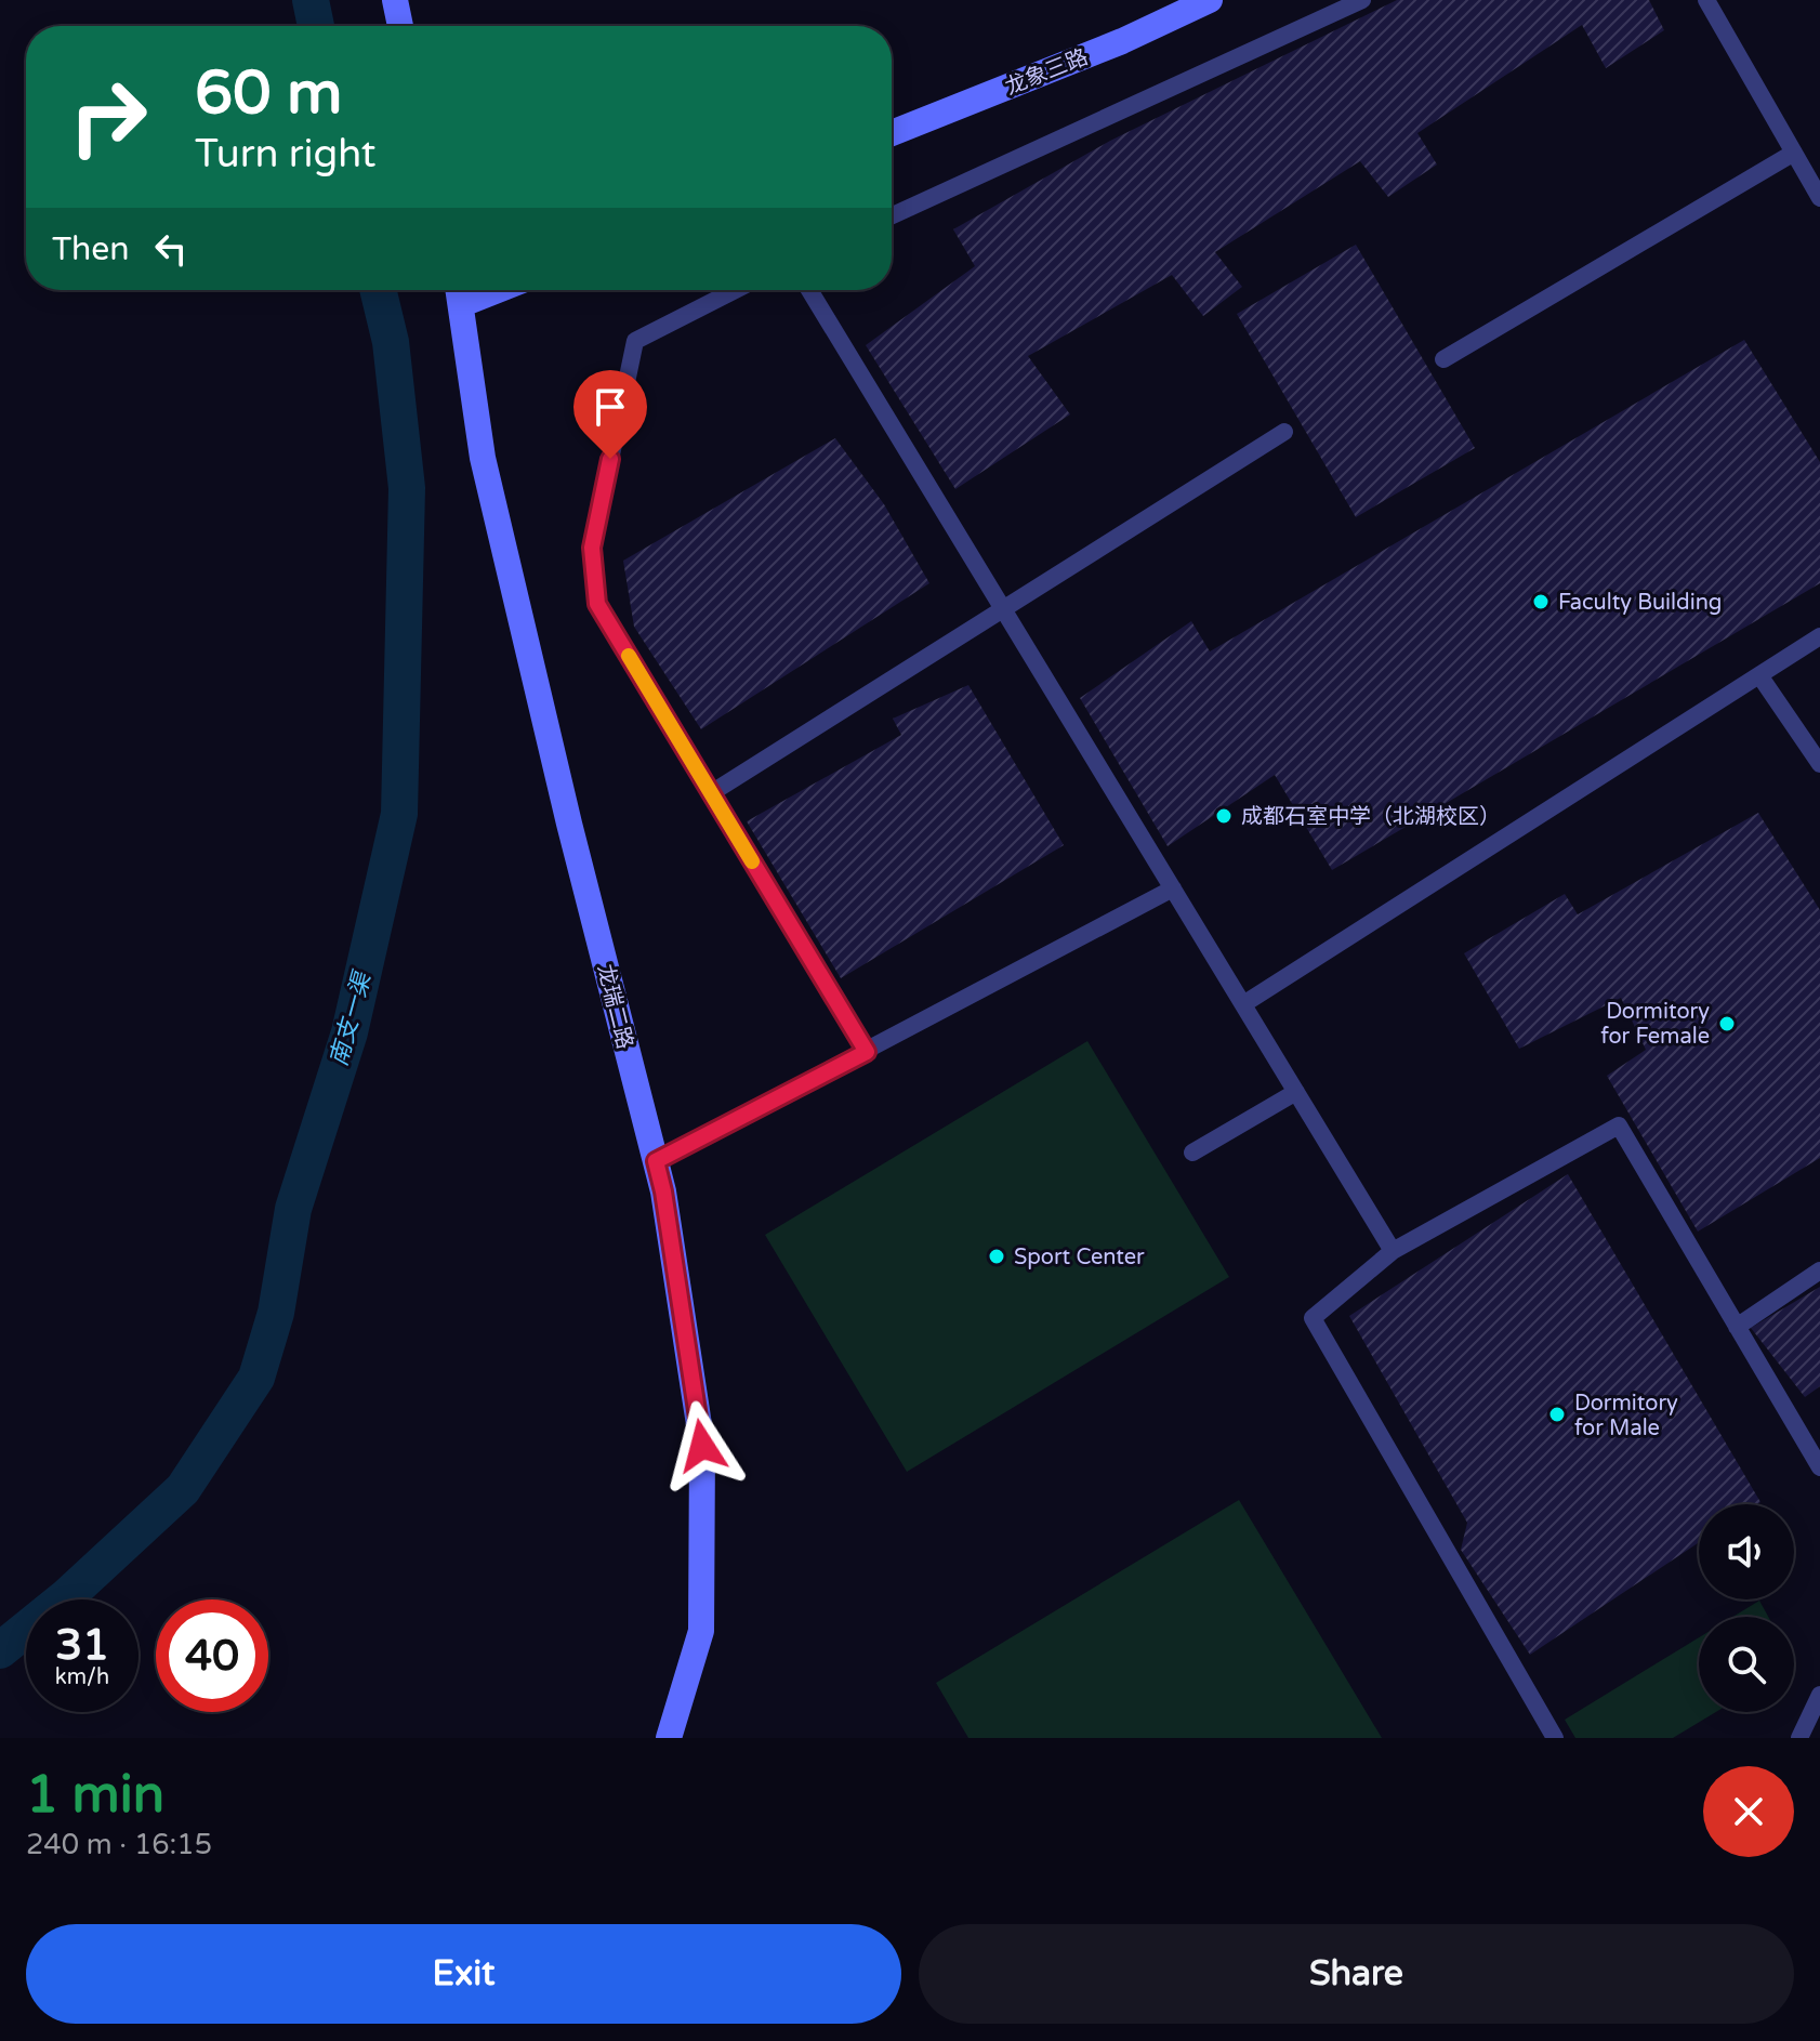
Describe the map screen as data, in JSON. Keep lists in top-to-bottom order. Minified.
{"streets":{"street":["龙象三路","龙瑞二路"]},"water":["南支一渠"],"places":["Faculty Building","成都石室中学（北湖校区）","Dormitory for Female","Sport Center","Dormitory for Male"],"page":{"turn":["60 m","Turn right"],"then":"Then","speed":"31 km/h","limit":"40","heading":["1 min","240 m · 16:15"],"buttons":["Exit","Share"]}}
